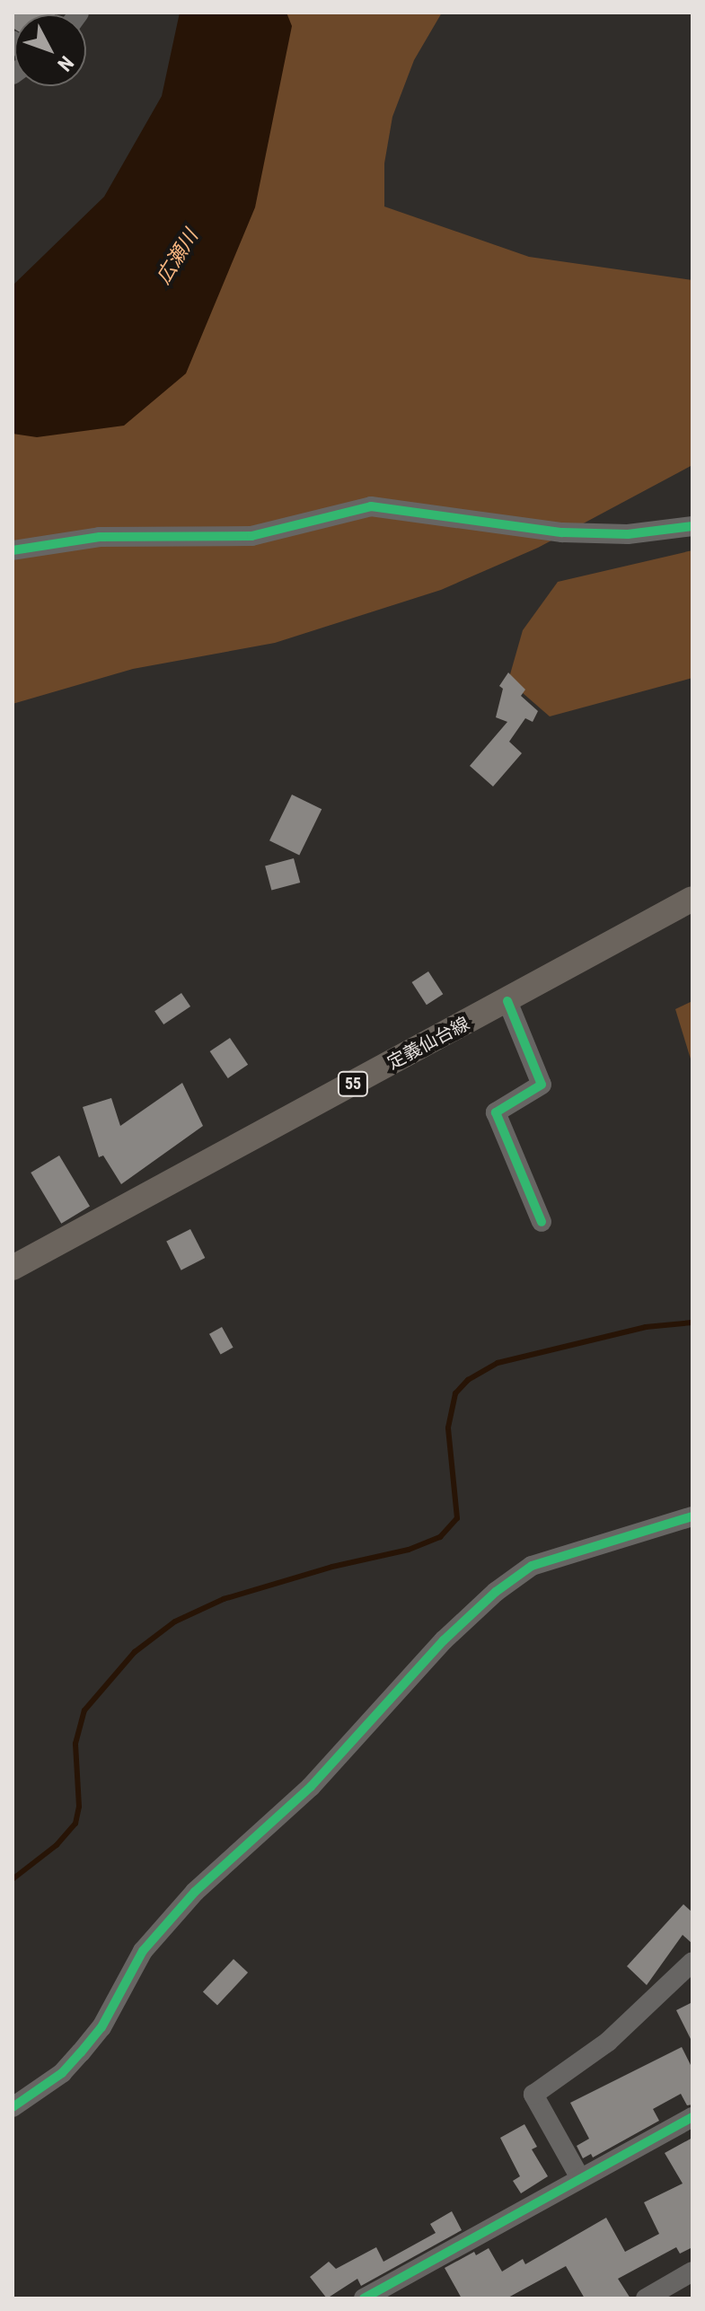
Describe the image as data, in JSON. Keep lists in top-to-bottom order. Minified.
{"streets":{"main road":["定義仙台線","55"]},"water":["広瀬川"],"north":"bottom right"}
